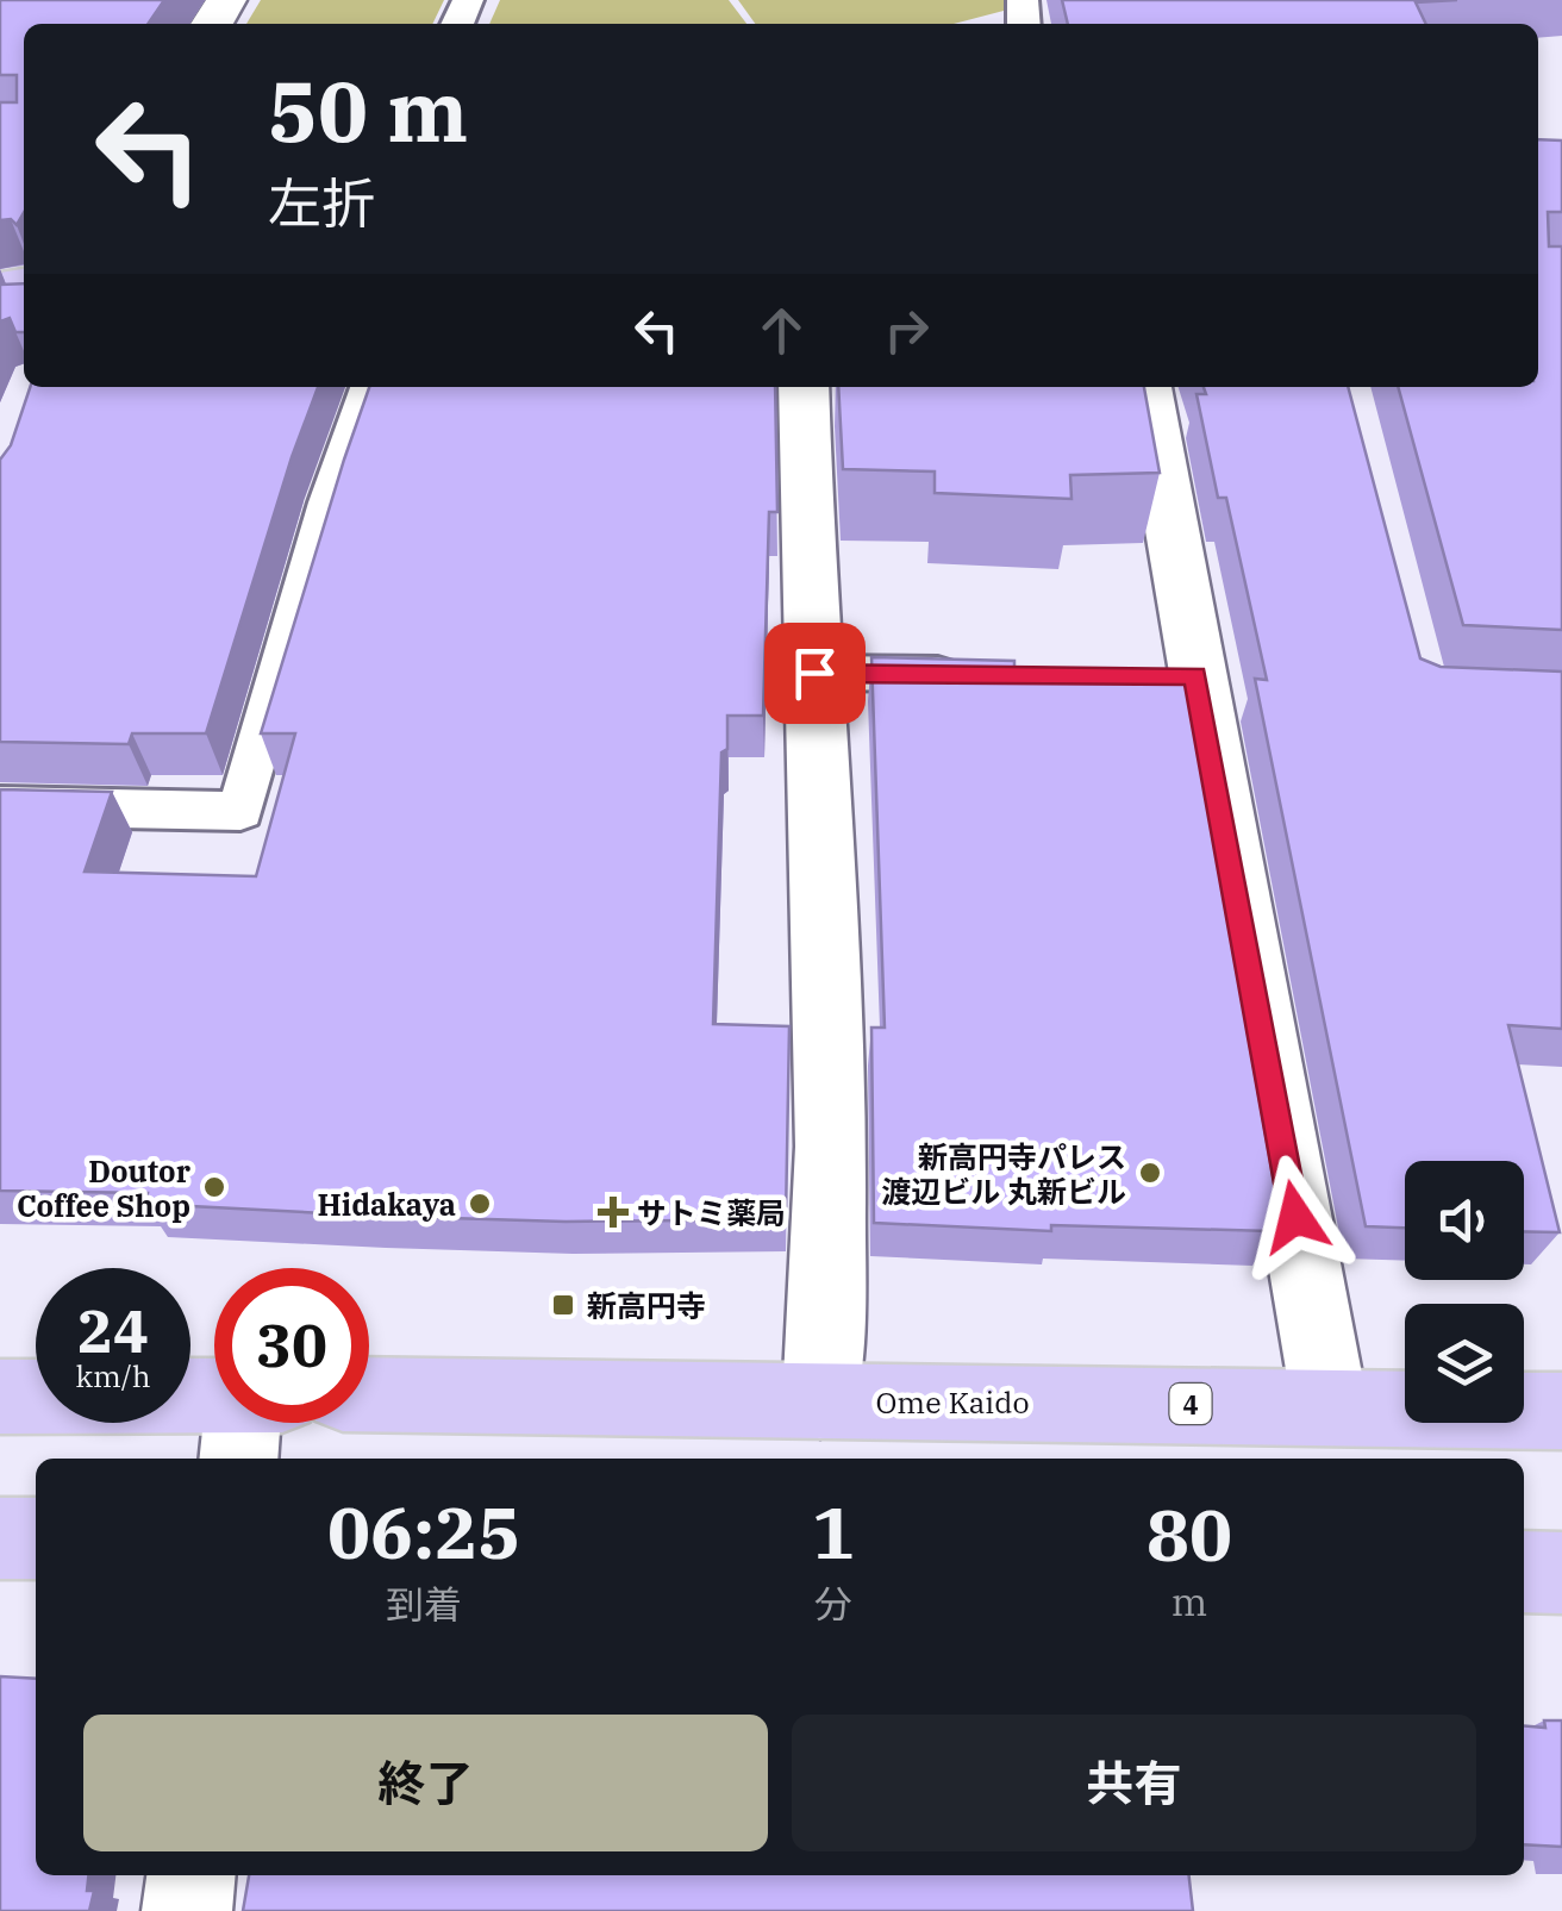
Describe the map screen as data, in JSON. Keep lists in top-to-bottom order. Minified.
{"streets":{"main road":["Ome Kaido","4"]},"places":{"other":["新高円寺パレス 渡辺ビル 丸新ビル","Doutor Coffee Shop","Hidakaya"],"health":["サトミ薬局"],"transit":["新高円寺"]},"page":{"turn":["50 m","左折"],"speed":"24 km/h","limit":"30","eta":["06:25","到着","1","分","80","m"],"buttons":["終了","共有"]}}
